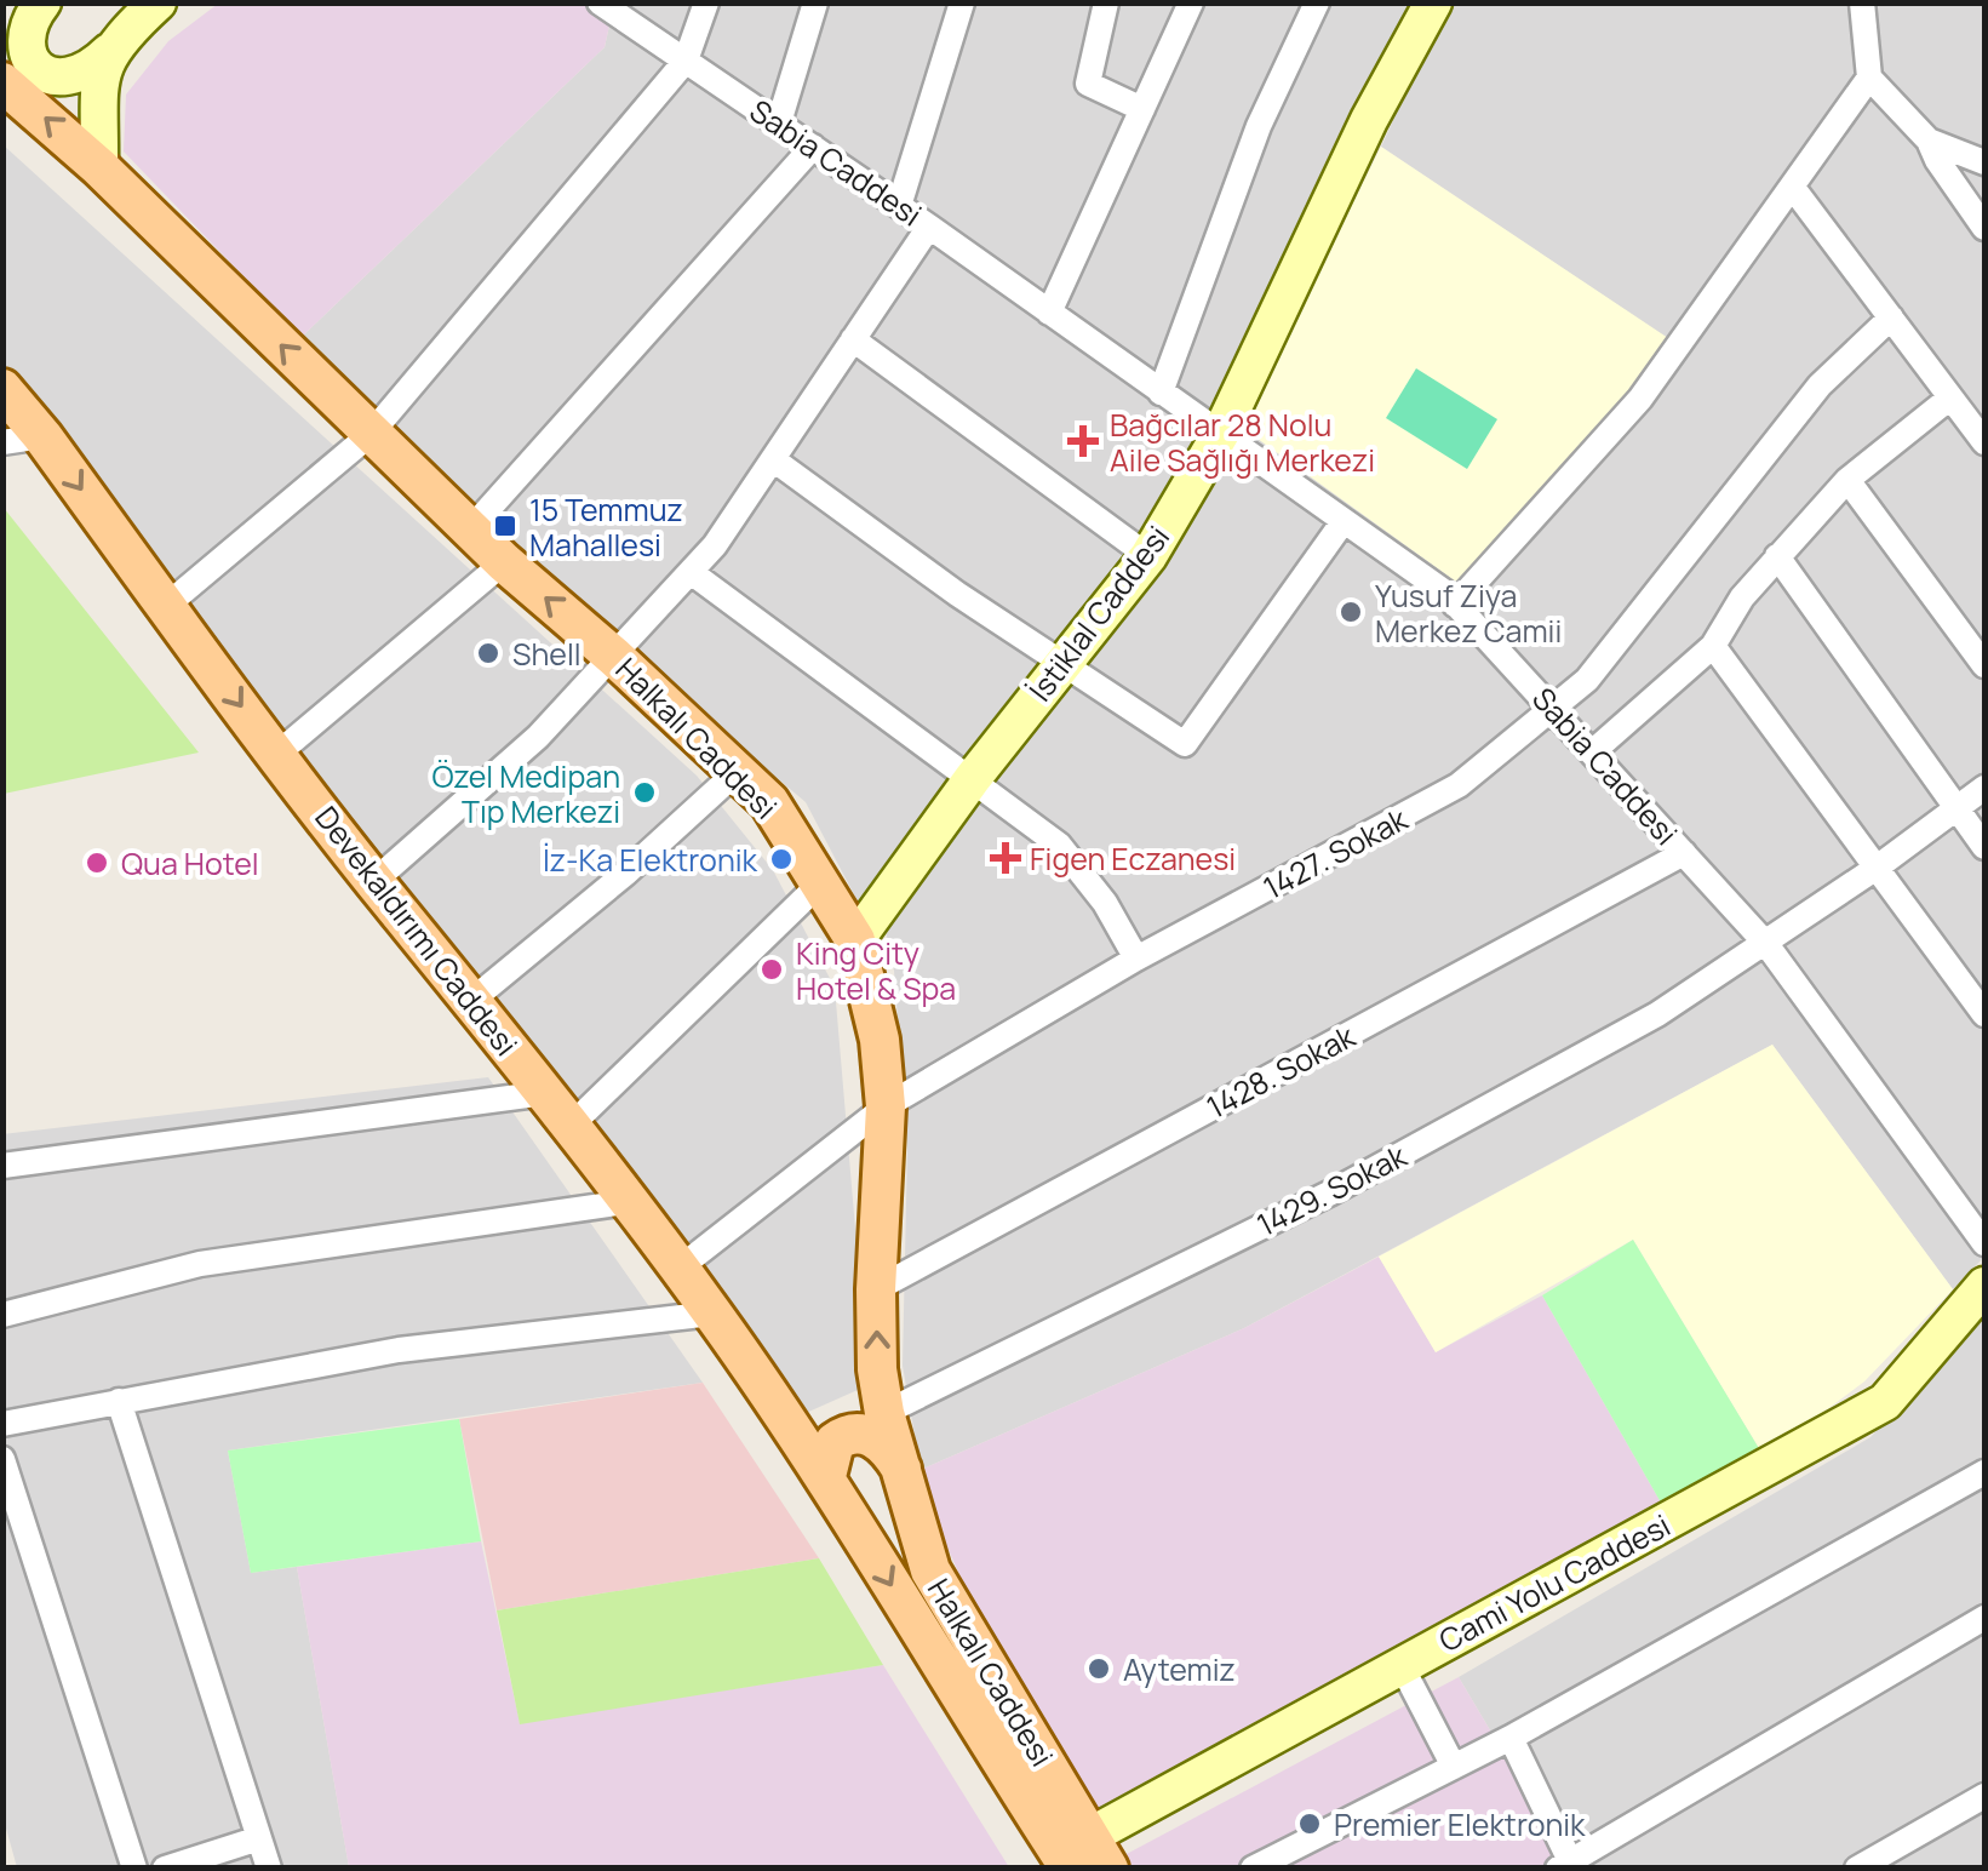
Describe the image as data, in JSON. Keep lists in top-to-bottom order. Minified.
{"streets":{"main road":["Halkalı Caddesi","Devekaldırımı Caddesi"],"street":["Sabia Caddesi","İstiklal Caddesi","1427. Sokak","1428. Sokak","1429. Sokak","Cami Yolu Caddesi"]},"crossings":[["Sabia Caddesi","İstiklal Caddesi"],["Sabia Caddesi","1427. Sokak"],["Sabia Caddesi","1428. Sokak"],["Sabia Caddesi","1429. Sokak"],["İstiklal Caddesi","Halkalı Caddesi"],["Halkalı Caddesi","1427. Sokak"],["Halkalı Caddesi","Devekaldırımı Caddesi"],["Halkalı Caddesi","1428. Sokak"],["Halkalı Caddesi","1429. Sokak"],["Halkalı Caddesi","Cami Yolu Caddesi"],["1427. Sokak","Devekaldırımı Caddesi"]],"places":{"health":["Bağcılar 28 Nolu Aile Sağlığı Merkezi","Figen Eczanesi"],"transit":["15 Temmuz Mahallesi"],"other":["Yusuf Ziya Merkez Camii","Shell","Özel Medipan Tıp Merkezi","İz-Ka Elektronik","Qua Hotel","King City Hotel & Spa","Aytemiz","Premier Elektronik"]}}
